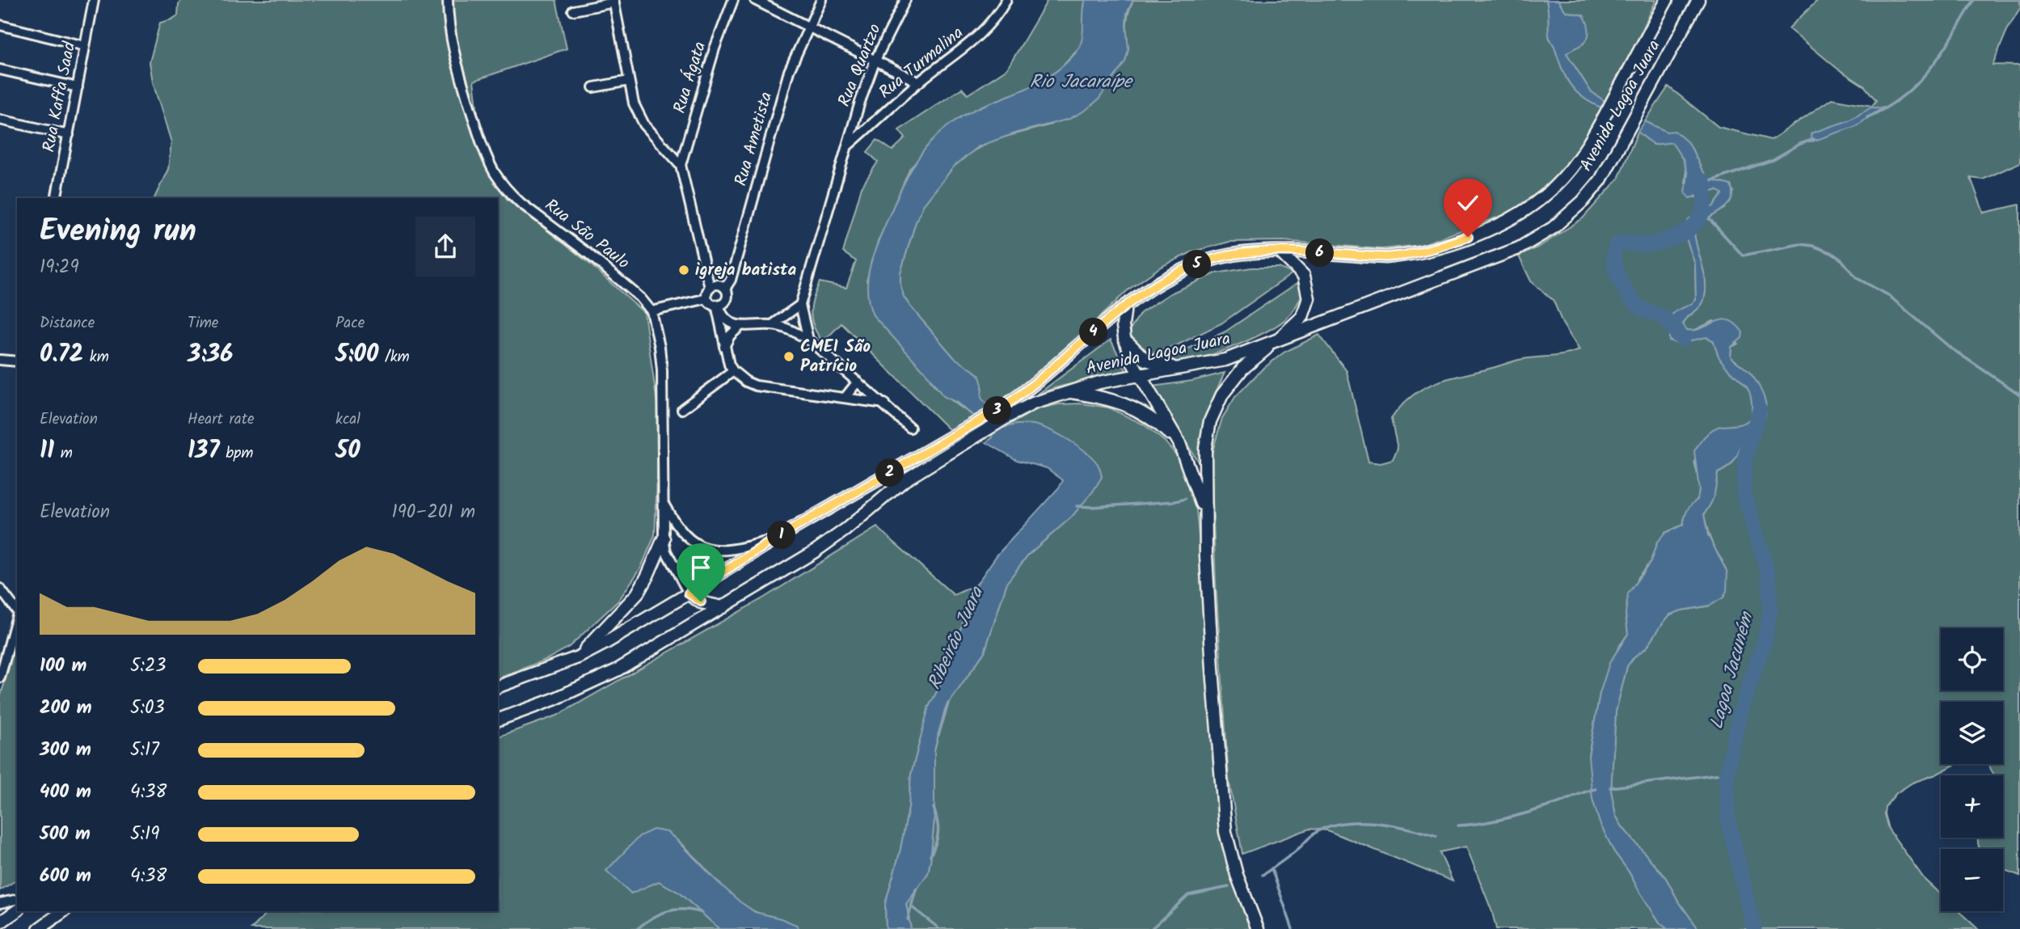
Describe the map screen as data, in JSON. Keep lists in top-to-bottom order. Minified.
{"streets":{"main road":["Avenida Lagoa Juara"],"street":["Rua Turmalina","Rua Quartzo","Rua Ágata","Rua Kaffa Saad","Rua Ametista","Rua São Paulo"]},"crossings":[["Rua Turmalina","Rua Quartzo"],["Avenida Lagoa Juara","Rua São Paulo"]],"water":["Rio Jacaraípe","Ribeirão Juara","Lagoa Jacuném"],"places":["igreja batista","CMEI São Patrício"],"page":{"heading":["Evening run","19:29"],"pins":["6","5","4","3","2","1"],"stats":[["Distance","0.72 km"],["Time","3:36"],["Pace","5:00 /km"],["Elevation","11 m"],["Heart rate","137 bpm"],["kcal","50"]],"chart":["Elevation","190–201 m"],"map_buttons":["+","−"],"list":[{"name":"100 m","note":"5:23"},{"name":"200 m","note":"5:03"},{"name":"300 m","note":"5:17"},{"name":"400 m","note":"4:38"},{"name":"500 m","note":"5:19"},{"name":"600 m","note":"4:38"}]}}
